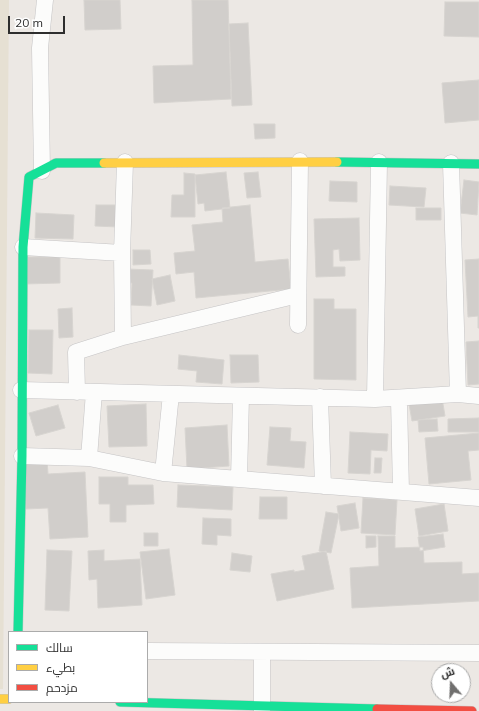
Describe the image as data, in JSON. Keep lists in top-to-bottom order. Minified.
{"legend":["سالك","بطيء","مزدحم"],"scale_bar":"20 m","north":"top"}
